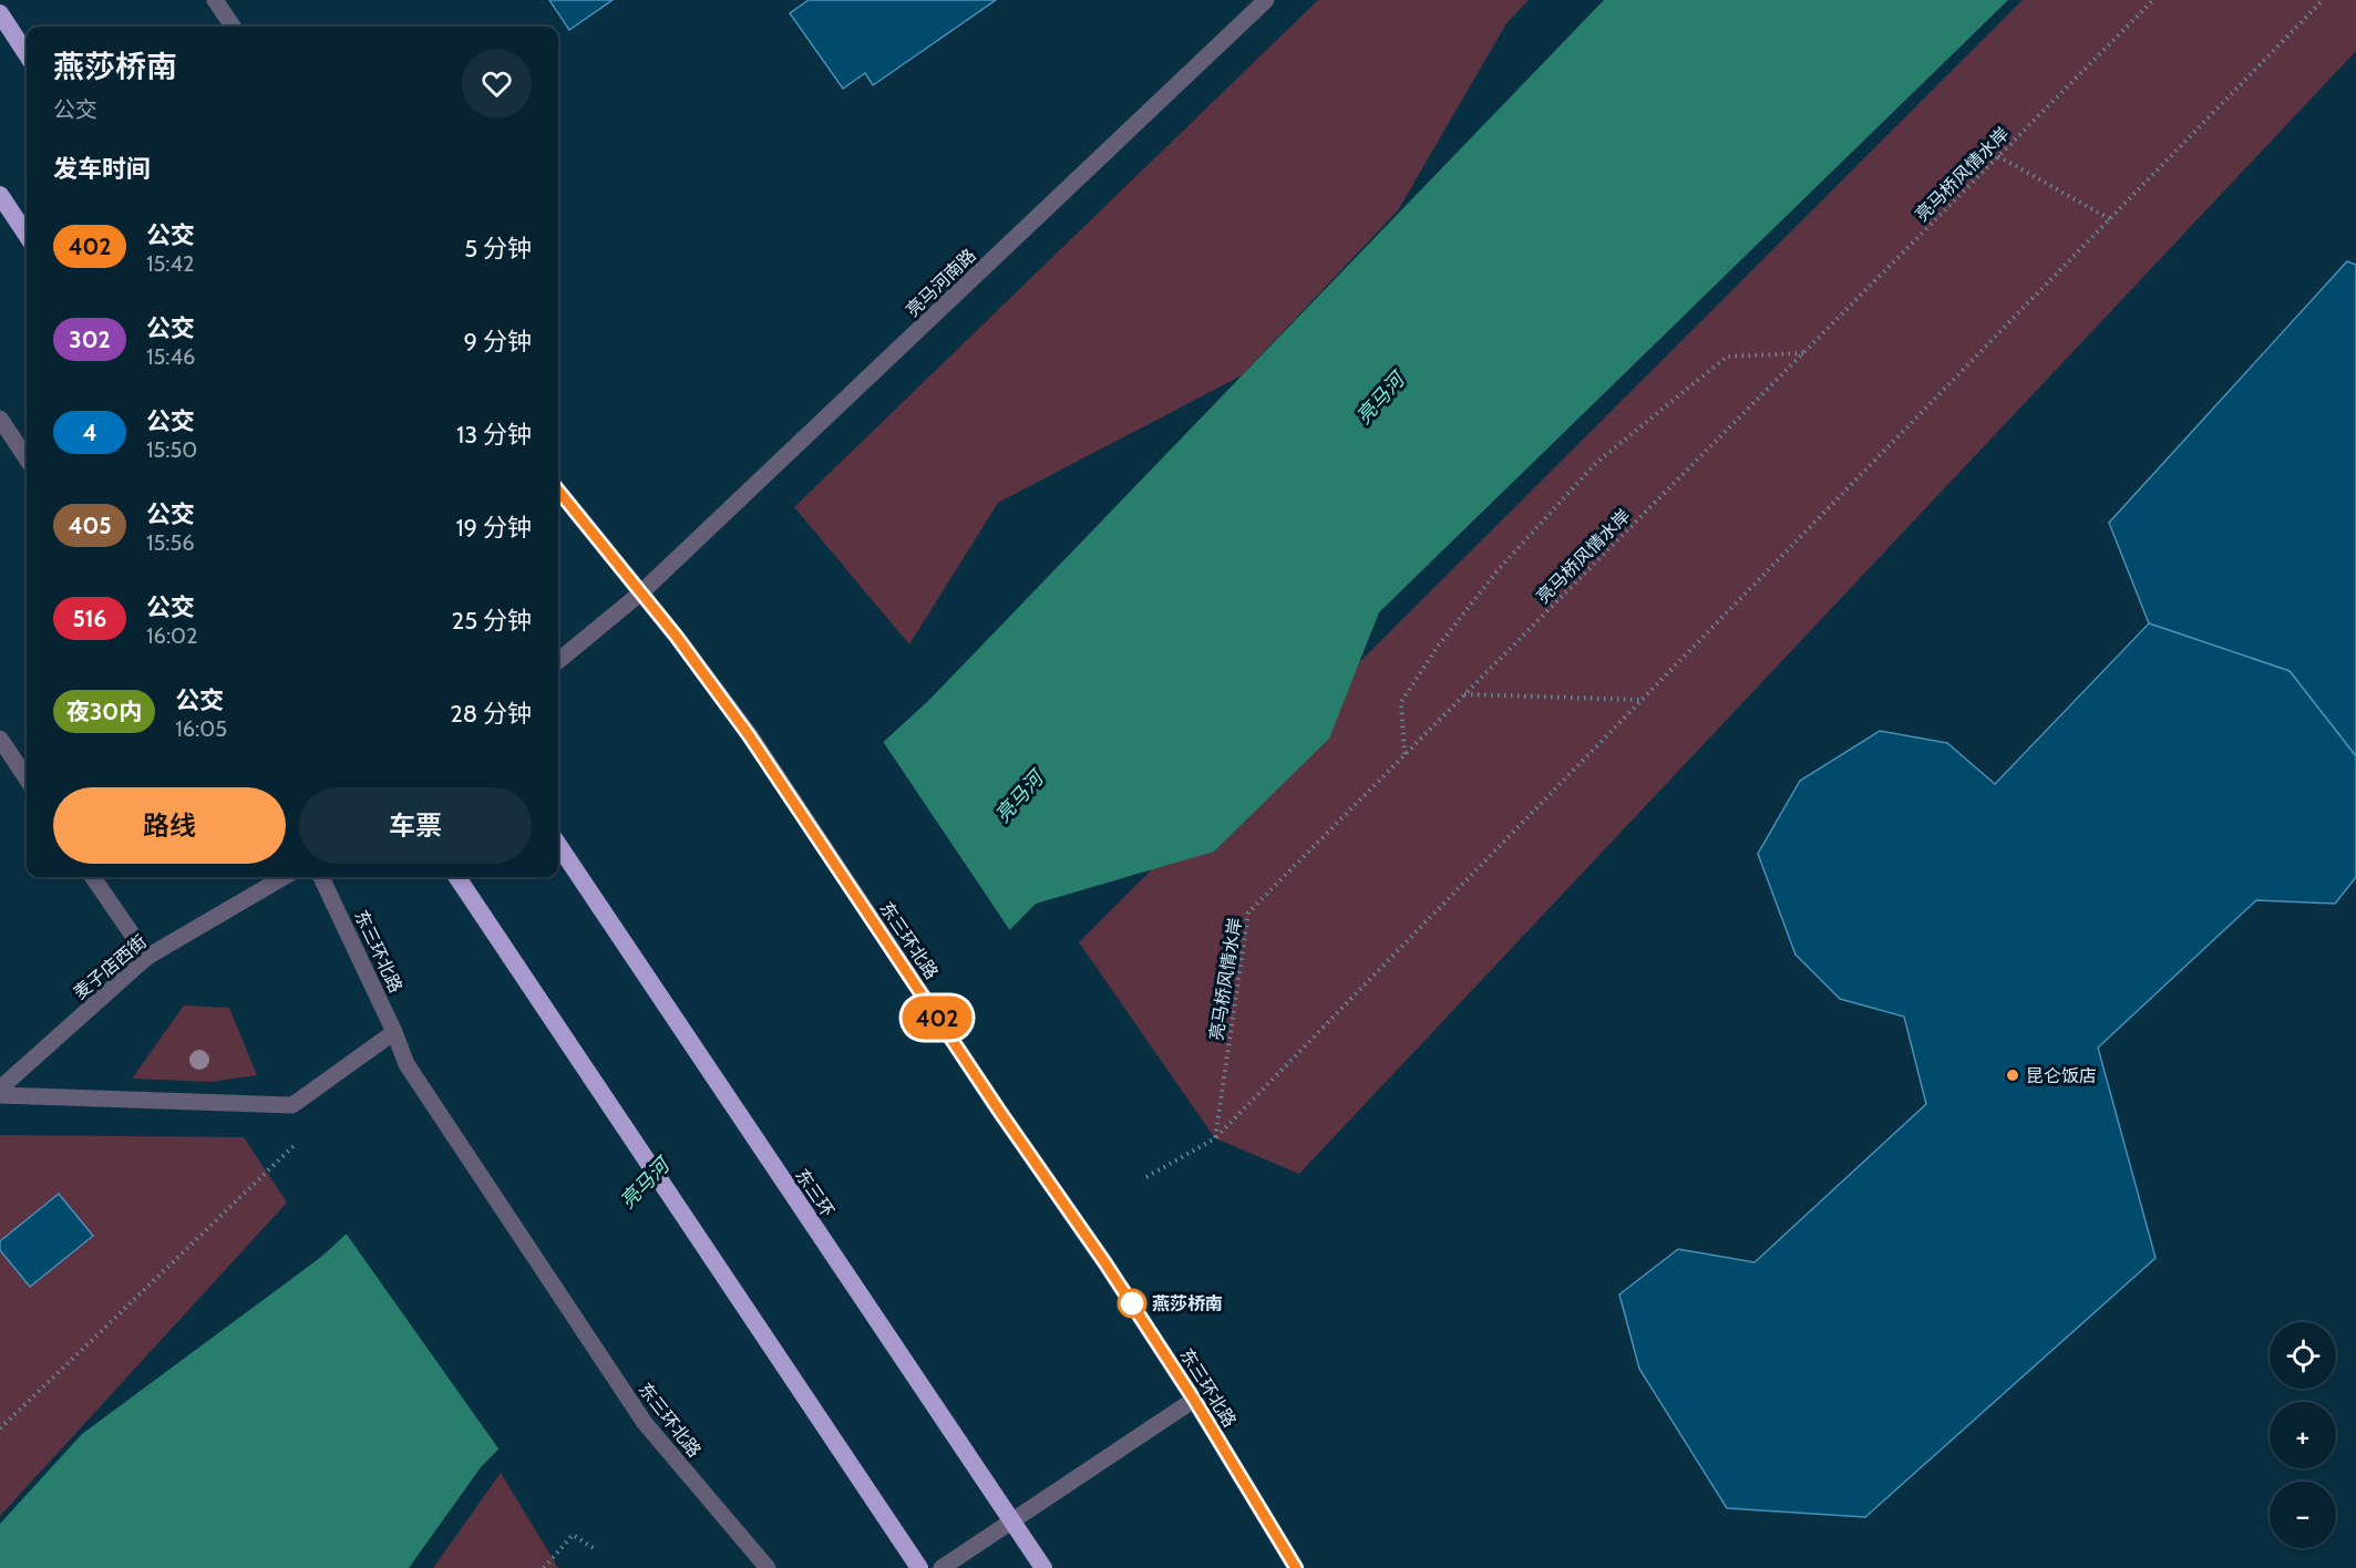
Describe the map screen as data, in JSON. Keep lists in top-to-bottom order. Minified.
{"streets":{"highway":["东三环"],"street":["亮马河南路","东三环北路","麦子店西街"],"path":["亮马桥风情水岸"]},"crossings":[["亮马河南路","东三环北路"]],"water":["亮马河"],"places":["昆仑饭店","燕莎桥南"],"lines":["bus line 402"],"page":{"on_map":"402","heading":[["燕莎桥南","公交"],"发车时间"],"list":[{"mark":"402","name":"公交","note":"15:42","value":"5 分钟"},{"mark":"302","name":"公交","note":"15:46","value":"9 分钟"},{"mark":"4","name":"公交","note":"15:50","value":"13 分钟"},{"mark":"405","name":"公交","note":"15:56","value":"19 分钟"},{"mark":"516","name":"公交","note":"16:02","value":"25 分钟"},{"mark":"夜30内","name":"公交","note":"16:05","value":"28 分钟"}],"buttons":["路线","车票"],"map_buttons":["+","−"]}}
